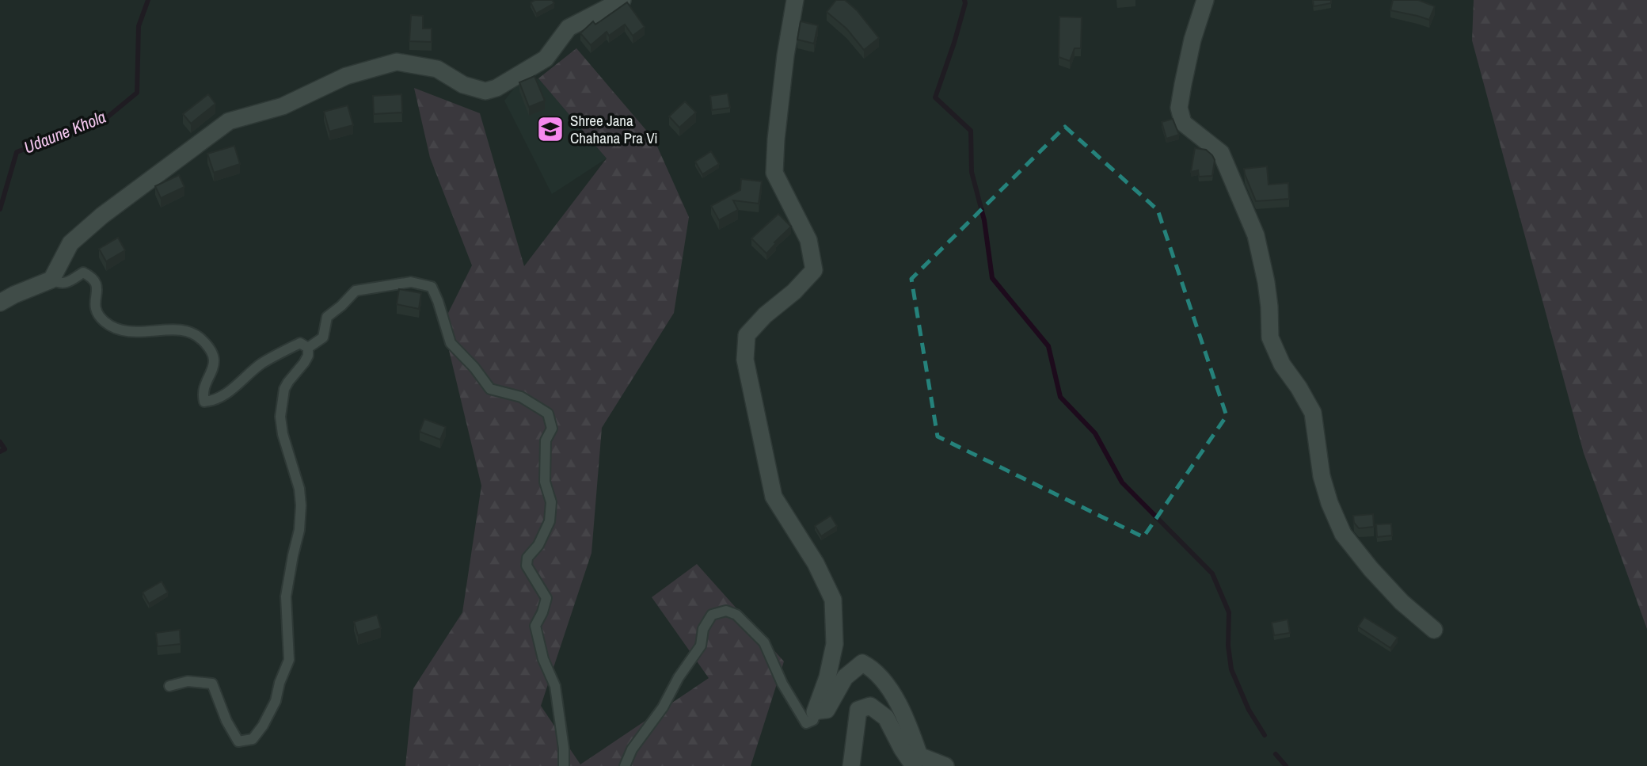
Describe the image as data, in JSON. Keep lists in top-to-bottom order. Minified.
{"water":["Udaune Khola"],"places":{"school or university":["Shree Jana Chahana Pra Vi"]}}
